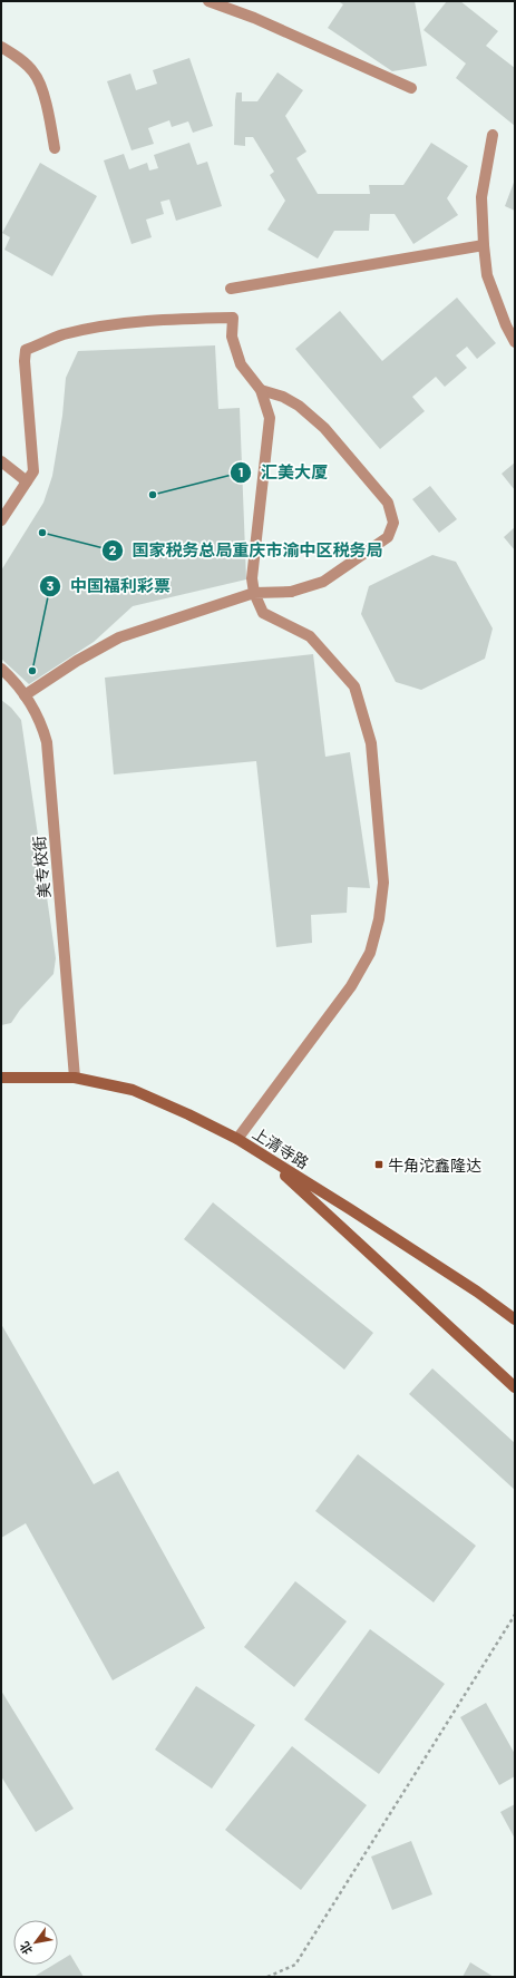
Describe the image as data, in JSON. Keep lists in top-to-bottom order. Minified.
{"streets":{"main road":["上清寺路"],"street":["美专校街"]},"crossings":[["美专校街","上清寺路"]],"places":{"other":["汇美大厦","国家税务总局重庆市渝中区税务局","中国福利彩票"],"transit":["牛角沱鑫隆达"]},"north":"bottom left"}
